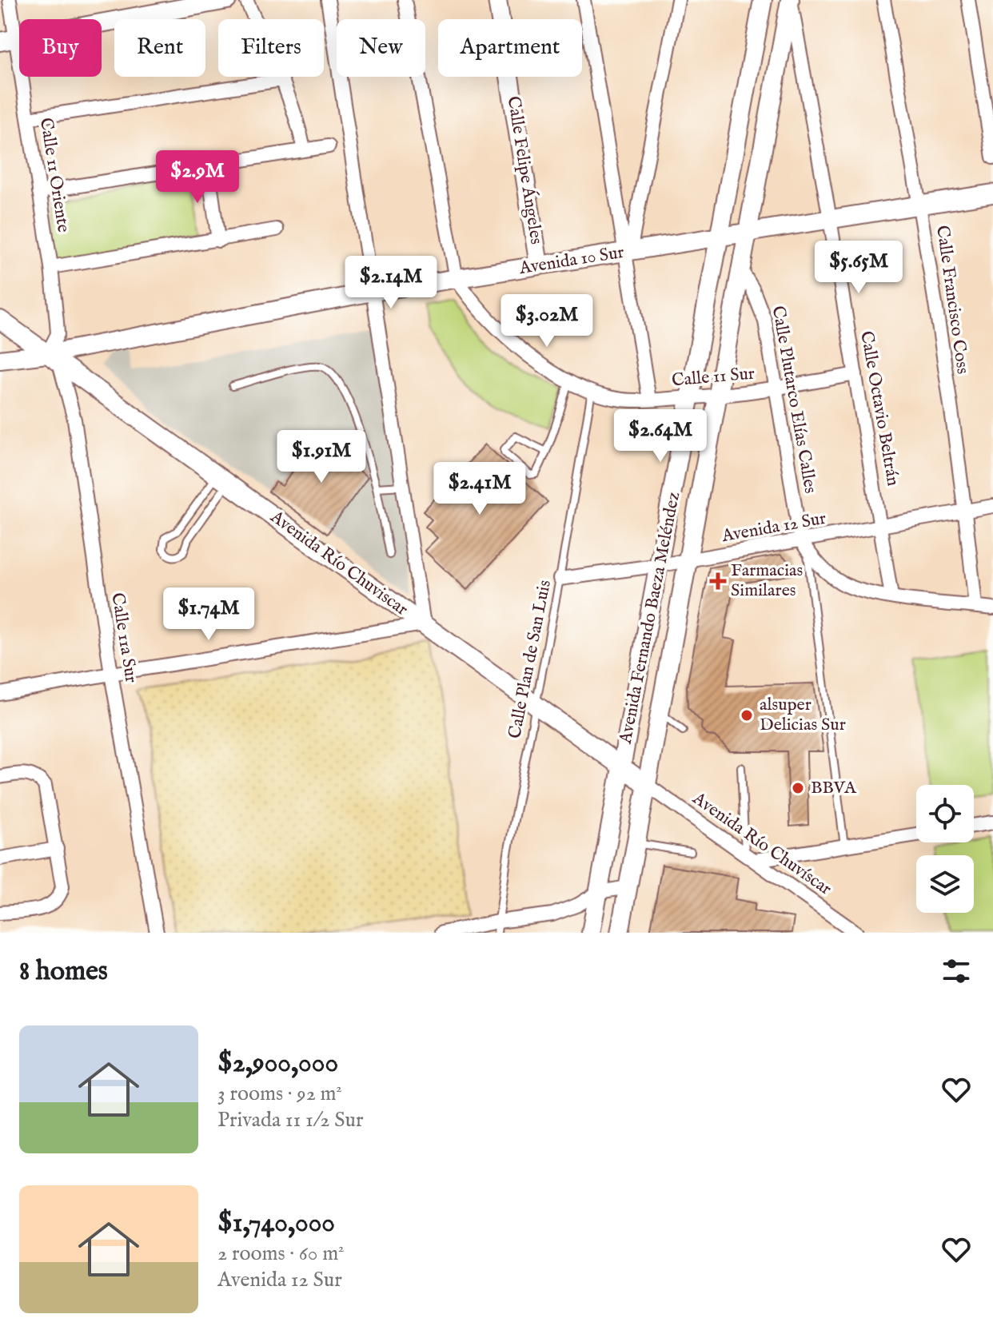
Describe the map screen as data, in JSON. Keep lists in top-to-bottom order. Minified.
{"streets":{"main road":["Calle Felipe Ángeles","Avenida 10 Sur","Avenida Río Chuviscar","Avenida Fernando Baeza Meléndez"],"street":["Calle 11 Oriente","Calle Francisco Coss","Calle 11 Sur","Calle Plutarco Elías Calles","Calle Octavio Beltrán","Avenida 12 Sur","Calle 11a Sur","Avenida Río Chuvíscar"],"lane":["Calle Plan de San Luis"]},"crossings":[["Calle Felipe Ángeles","Avenida 10 Sur"],["Calle 11 Oriente","Avenida 10 Sur"],["Calle 11 Oriente","Avenida Río Chuviscar"],["Calle 11 Oriente","Calle 11a Sur"],["Avenida 10 Sur","Calle Francisco Coss"],["Avenida 10 Sur","Calle 11 Sur"],["Avenida 10 Sur","Calle Octavio Beltrán"],["Avenida 10 Sur","Avenida Río Chuviscar"],["Avenida 10 Sur","Avenida Fernando Baeza Meléndez"],["Avenida 10 Sur","Calle 11a Sur"],["Calle Francisco Coss","Avenida 12 Sur"],["Calle 11 Sur","Calle Plutarco Elías Calles"],["Calle 11 Sur","Calle Octavio Beltrán"],["Calle 11 Sur","Avenida Fernando Baeza Meléndez"],["Calle 11 Sur","Calle Plan de San Luis"],["Calle Plutarco Elías Calles","Avenida 12 Sur"],["Calle Plutarco Elías Calles","Avenida Fernando Baeza Meléndez"],["Calle Octavio Beltrán","Avenida 12 Sur"],["Calle Octavio Beltrán","Avenida Fernando Baeza Meléndez"],["Avenida 12 Sur","Avenida Fernando Baeza Meléndez"],["Avenida 12 Sur","Calle Plan de San Luis"],["Avenida Río Chuviscar","Avenida Fernando Baeza Meléndez"],["Avenida Río Chuviscar","Calle 11a Sur"],["Avenida Río Chuviscar","Calle Plan de San Luis"],["Avenida Río Chuviscar","Avenida Río Chuvíscar"],["Avenida Fernando Baeza Meléndez","Avenida Río Chuvíscar"]],"places":{"health":["Farmacias Similares"],"other":["alsuper Delicias Sur","BBVA"]},"page":{"chip":["Buy","Rent","Filters","New","Apartment"],"price":["$2.9M","$5.65M","$2.14M","$3.02M","$2.64M","$1.91M","$2.41M","$1.74M"],"heading":"8 homes","list":[{"name":"$2,900,000","note":"3 rooms · 92 m² · Privada 11 1/2 Sur"},{"name":"$1,740,000","note":"2 rooms · 60 m² · Avenida 12 Sur"}]}}
